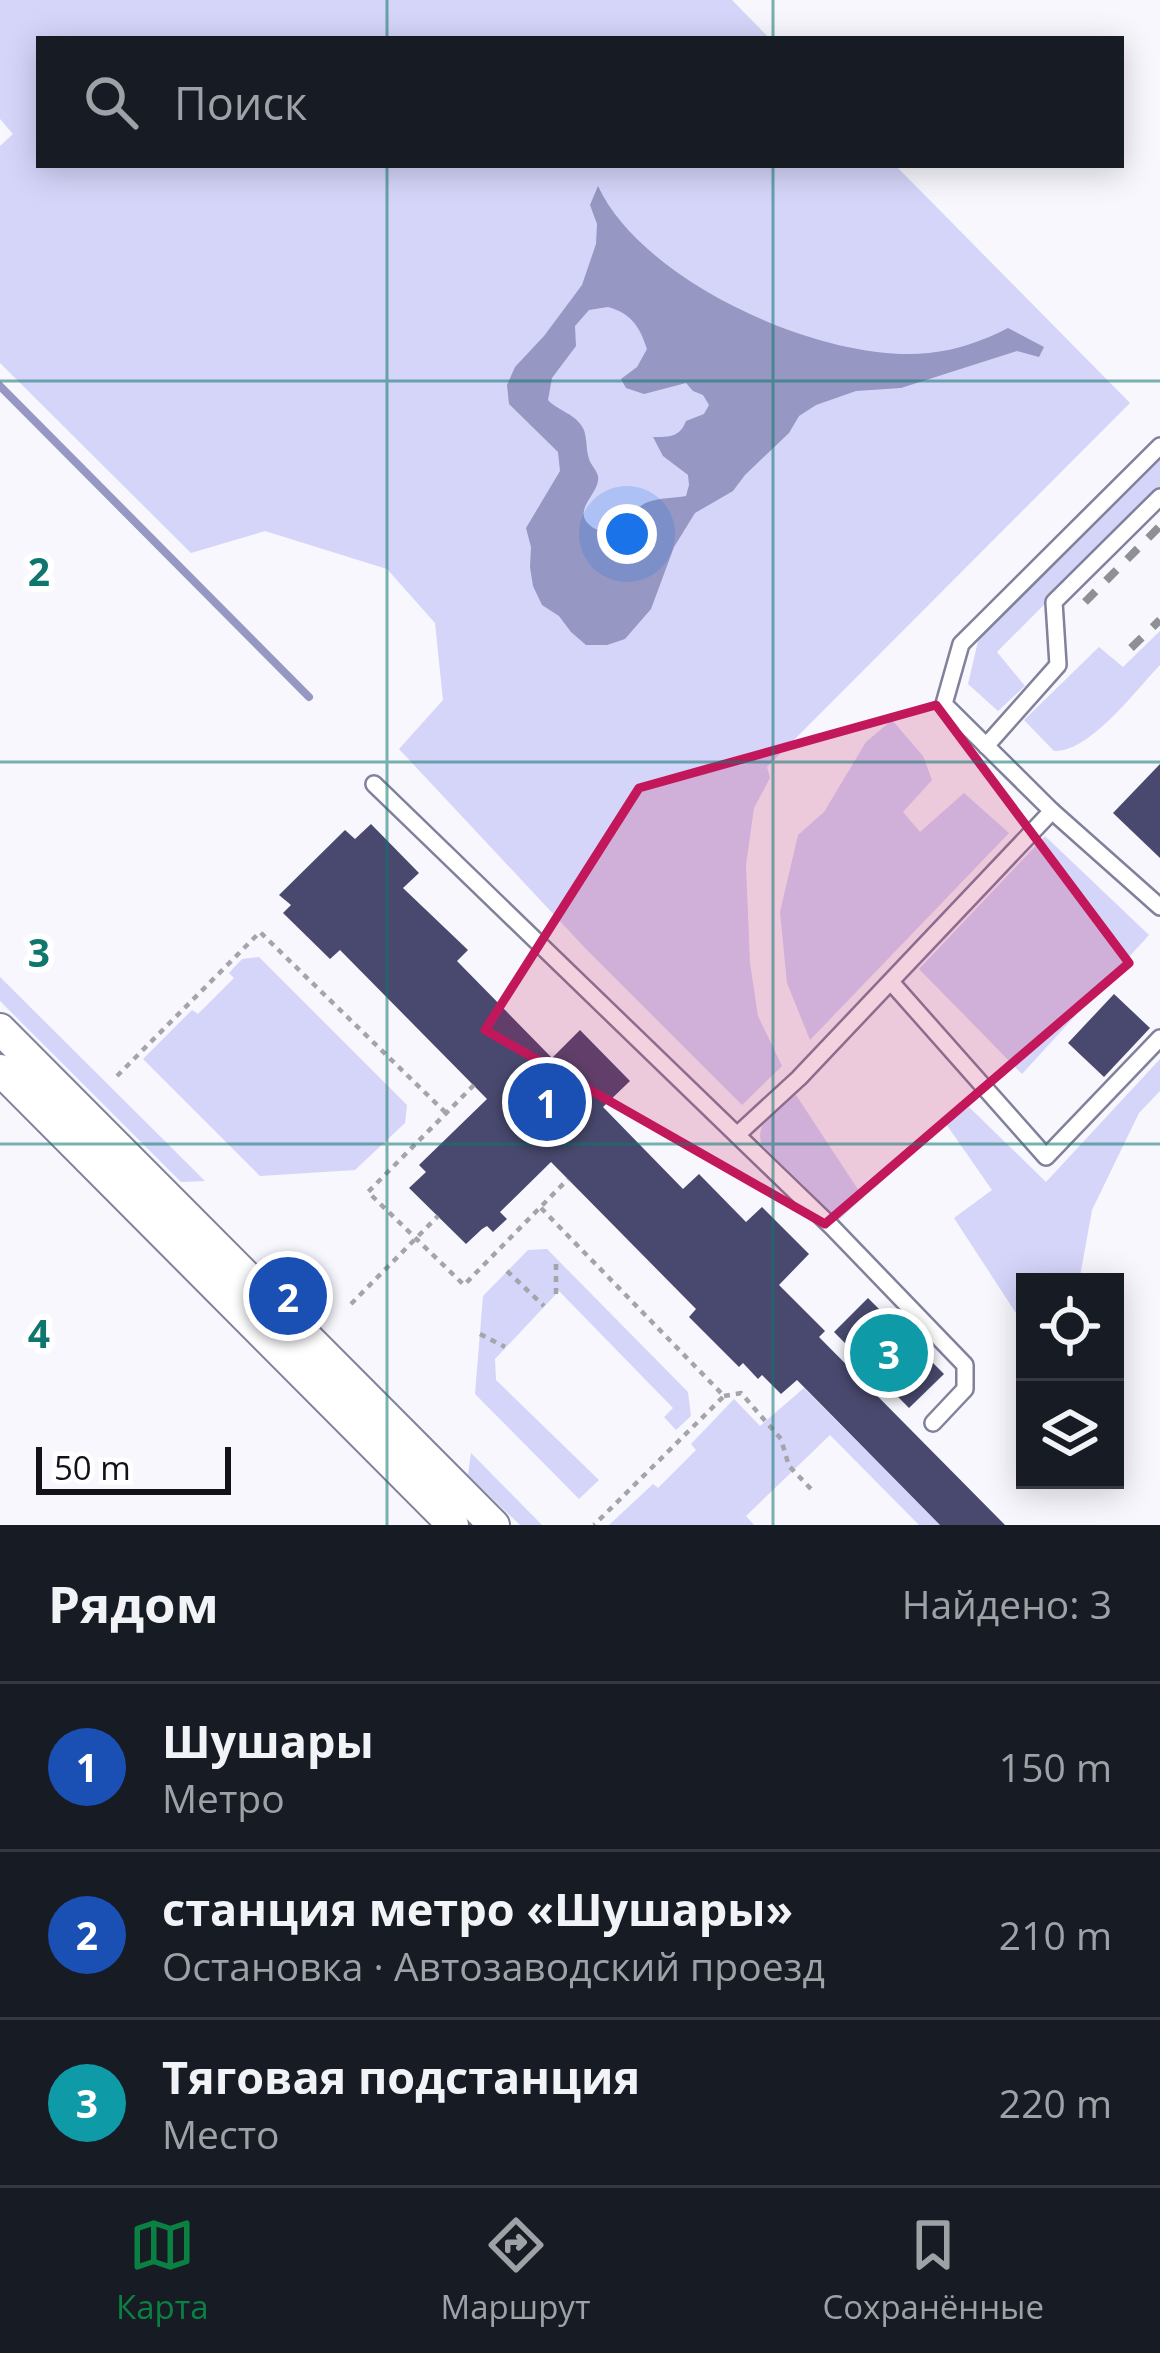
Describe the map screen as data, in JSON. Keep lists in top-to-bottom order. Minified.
{"scale_bar":"50 m","page":{"search":"Поиск","pins":["1","2","3"],"scale":"50 m","heading":["Рядом","Найдено: 3"],"list":[{"mark":"1","name":"Шушары","note":"Метро","value":"150 m"},{"mark":"2","name":"станция метро «Шушары»","note":"Остановка · Автозаводский проезд","value":"210 m"},{"mark":"3","name":"Тяговая подстанция","note":"Место","value":"220 m"}],"nav":["Карта","Маршрут","Сохранённые"]},"grid":{"rows":["2","3","4"]}}
